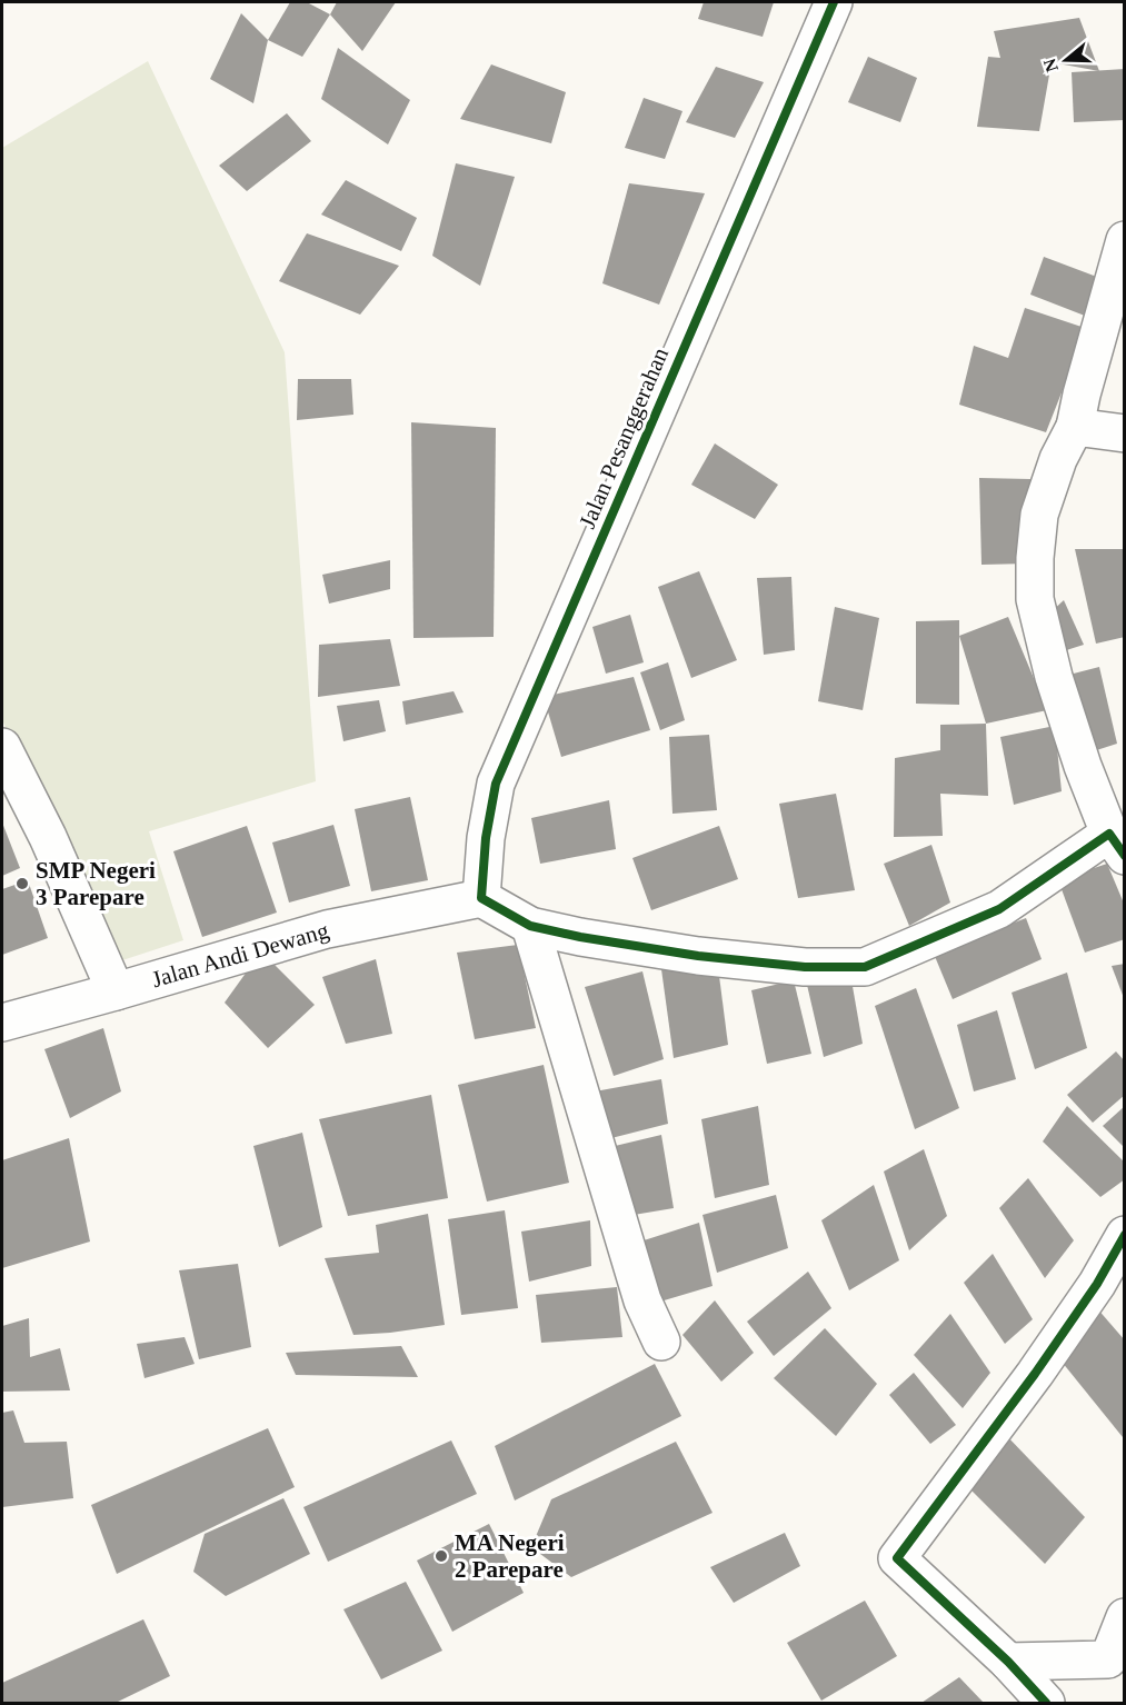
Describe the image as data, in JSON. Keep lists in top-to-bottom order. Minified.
{"streets":{"street":["Jalan Pesanggerahan","Jalan Andi Dewang"]},"crossings":[["Jalan Pesanggerahan","Jalan Andi Dewang"]],"places":["SMP Negeri 3 Parepare","MA Negeri 2 Parepare"],"north":"left"}
